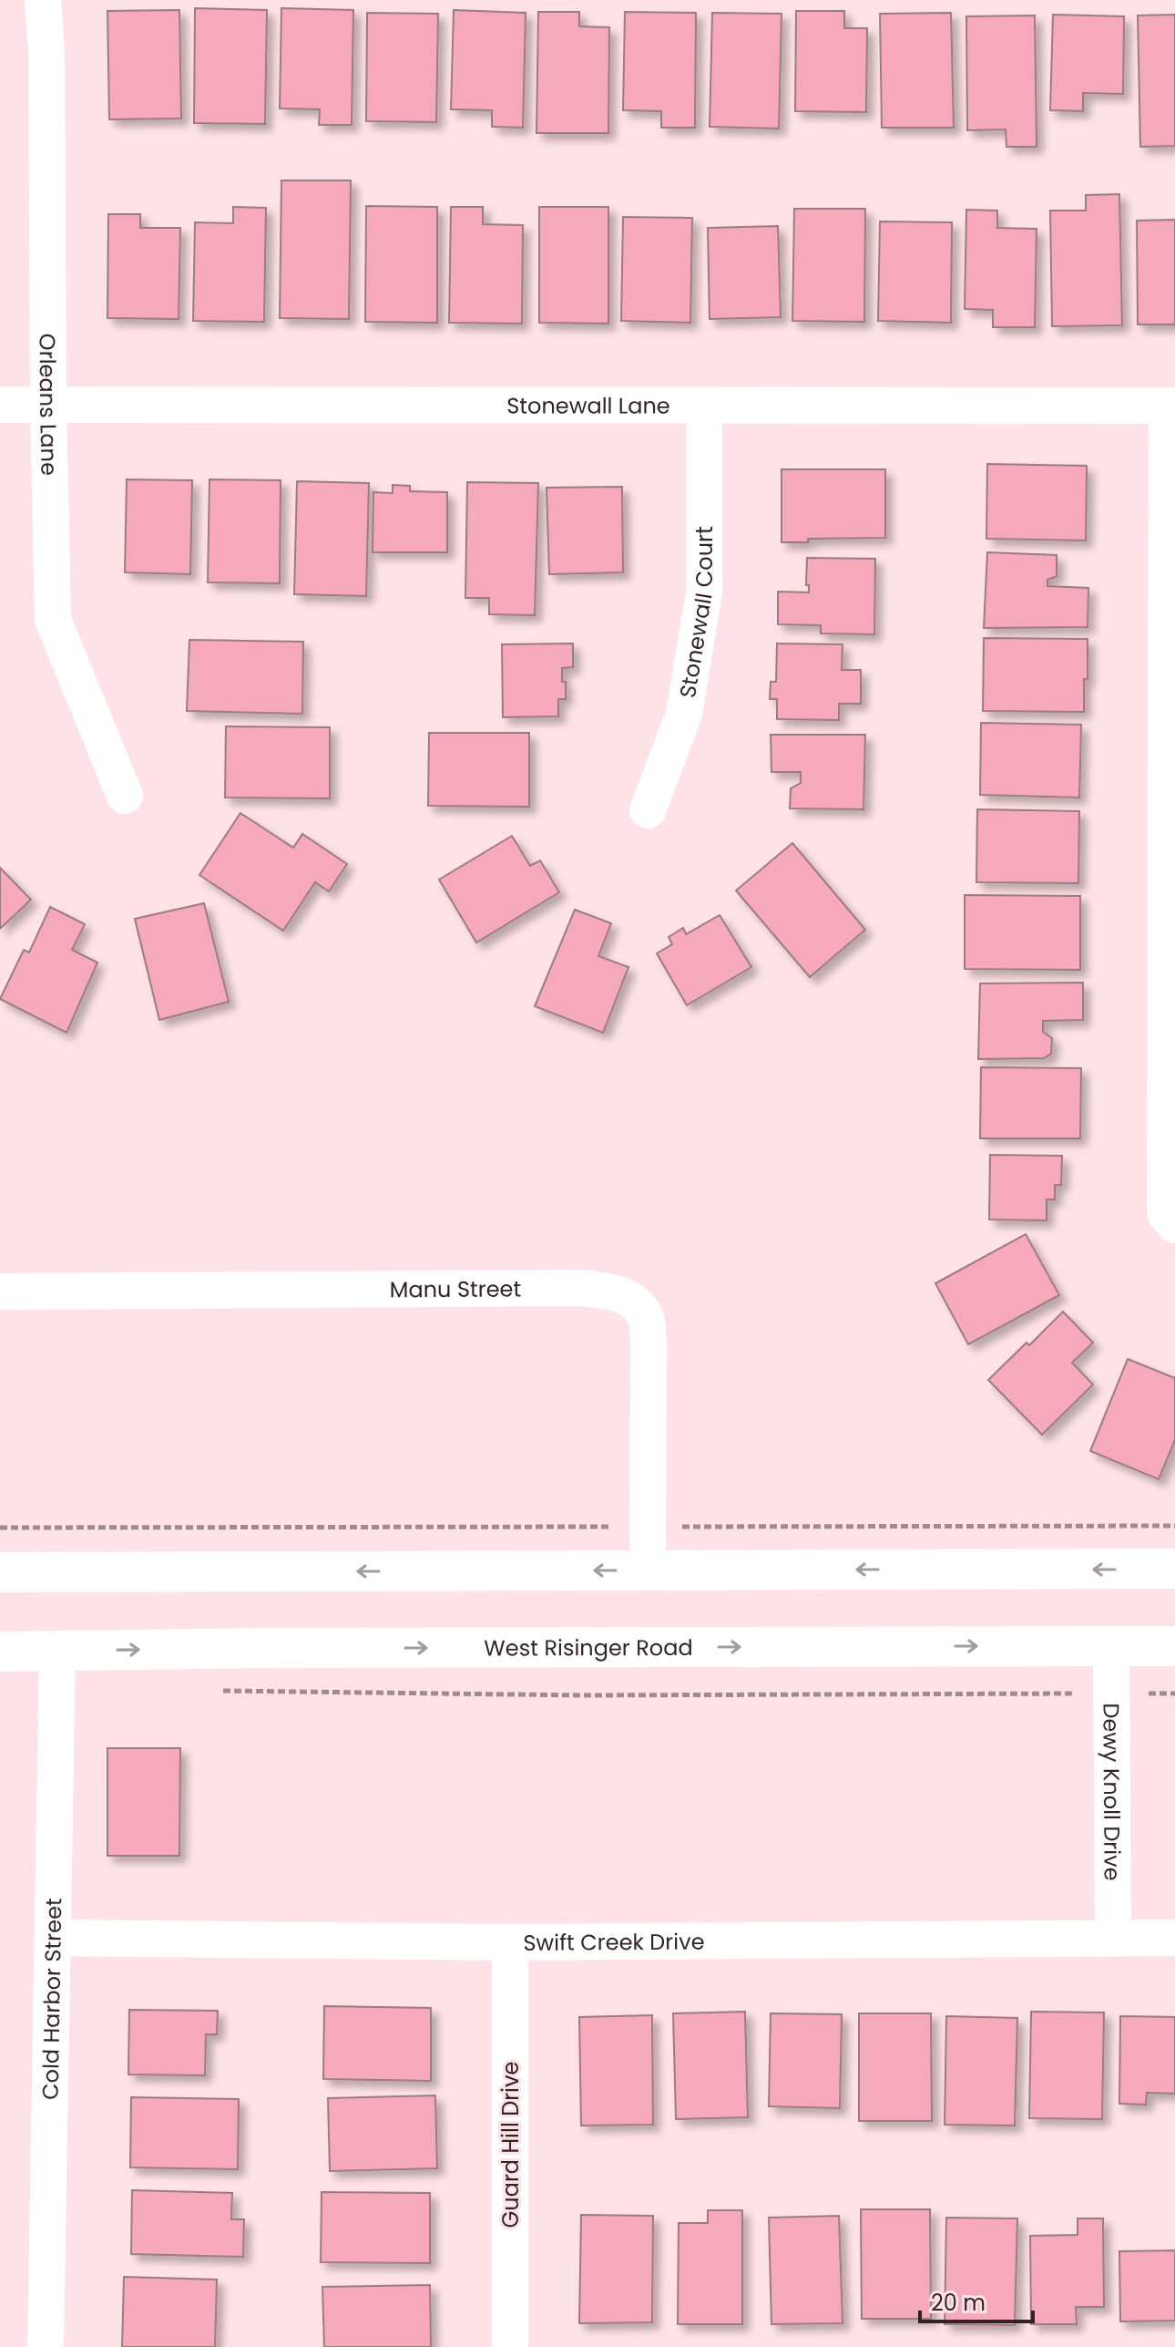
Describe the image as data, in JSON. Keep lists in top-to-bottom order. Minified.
{"streets":{"main road":["West Risinger Road"],"street":["Orleans Lane","Stonewall Lane","Stonewall Court","Manu Street","Dewy Knoll Drive","Swift Creek Drive","Cold Harbor Street","Guard Hill Drive"]},"crossings":[["Orleans Lane","Stonewall Lane"],["Stonewall Lane","Stonewall Court"],["West Risinger Road","Dewy Knoll Drive"],["West Risinger Road","Cold Harbor Street"],["Dewy Knoll Drive","Swift Creek Drive"],["Swift Creek Drive","Cold Harbor Street"],["Swift Creek Drive","Guard Hill Drive"]],"scale_bar":"20 m"}
